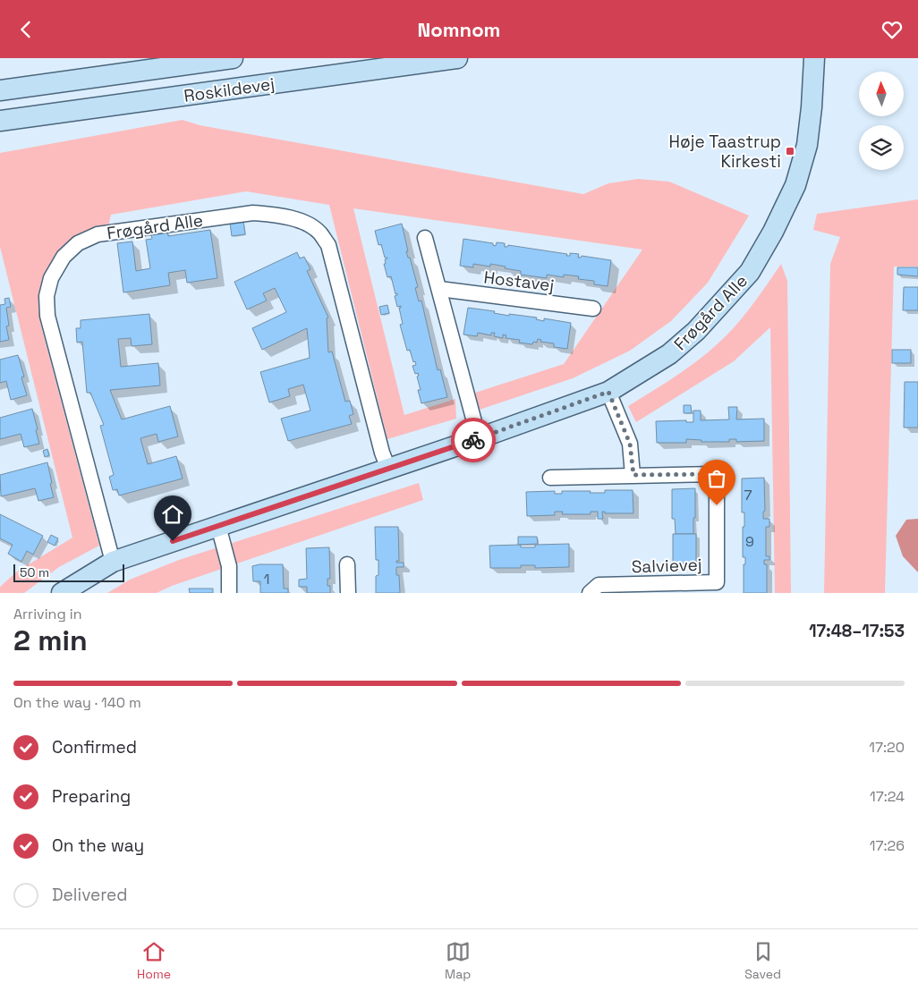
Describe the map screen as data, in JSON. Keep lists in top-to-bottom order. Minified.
{"streets":{"street":["Roskildevej","Frøgård Alle","Hostavej","Salvievej"]},"places":{"transit":["Høje Taastrup Kirkesti"]},"house_numbers":["7","9","1"],"scale_bar":"50 m","north":"top","page":{"header":"Nomnom","scale":"50 m","heading":["2 min","Arriving in","17:48–17:53"],"bar":"On the way · 140 m","list":[["Confirmed","17:20"],["Preparing","17:24"],["On the way","17:26"],"Delivered"],"tabs":["Home","Map","Saved"]}}
